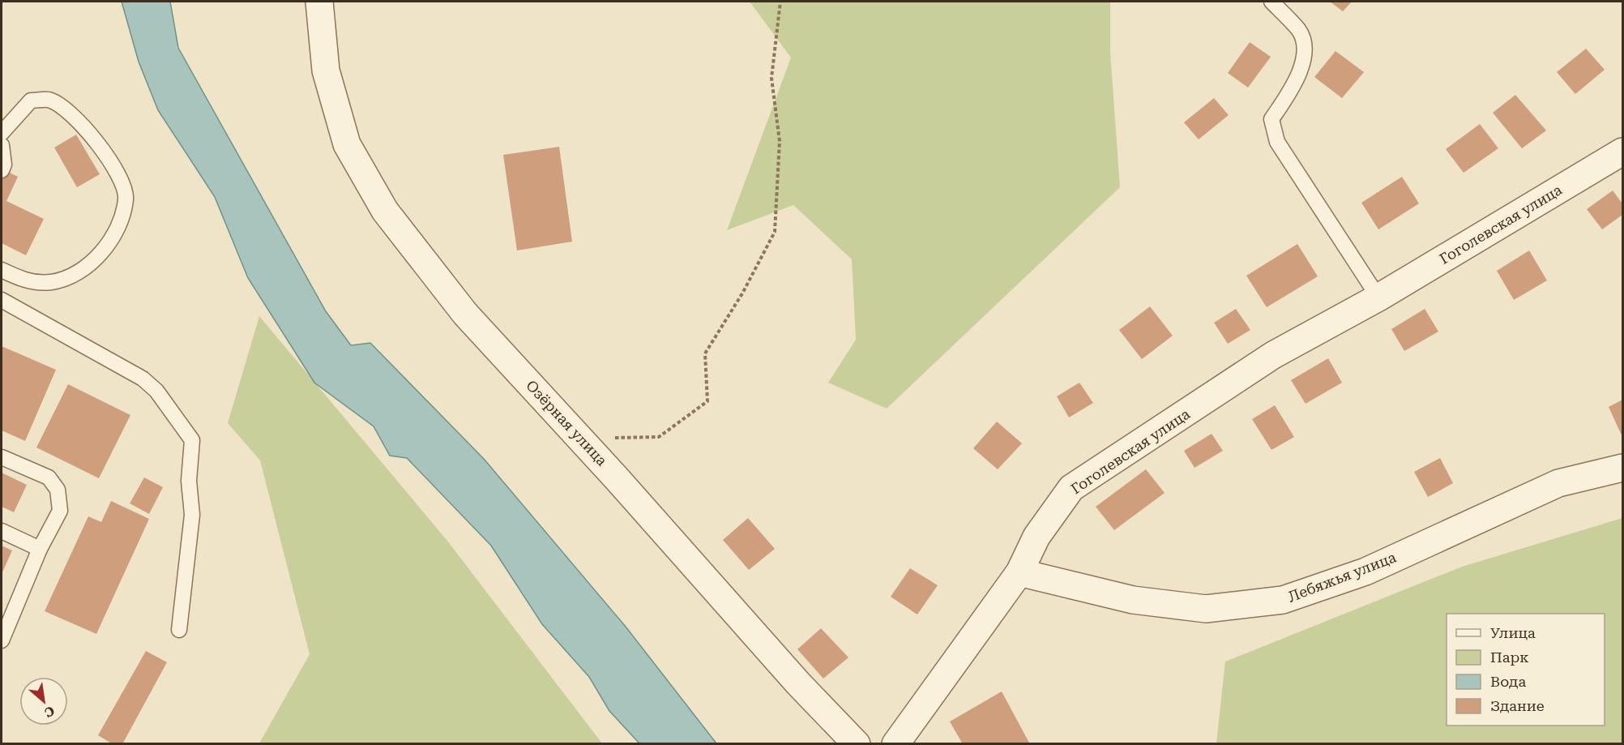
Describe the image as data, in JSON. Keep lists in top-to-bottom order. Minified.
{"streets":{"street":["Гоголевская улица","Озёрная улица","Лебяжья улица"]},"crossings":[["Гоголевская улица","Лебяжья улица"]],"legend":["Улица","Парк","Вода","Здание"],"north":"bottom right"}
